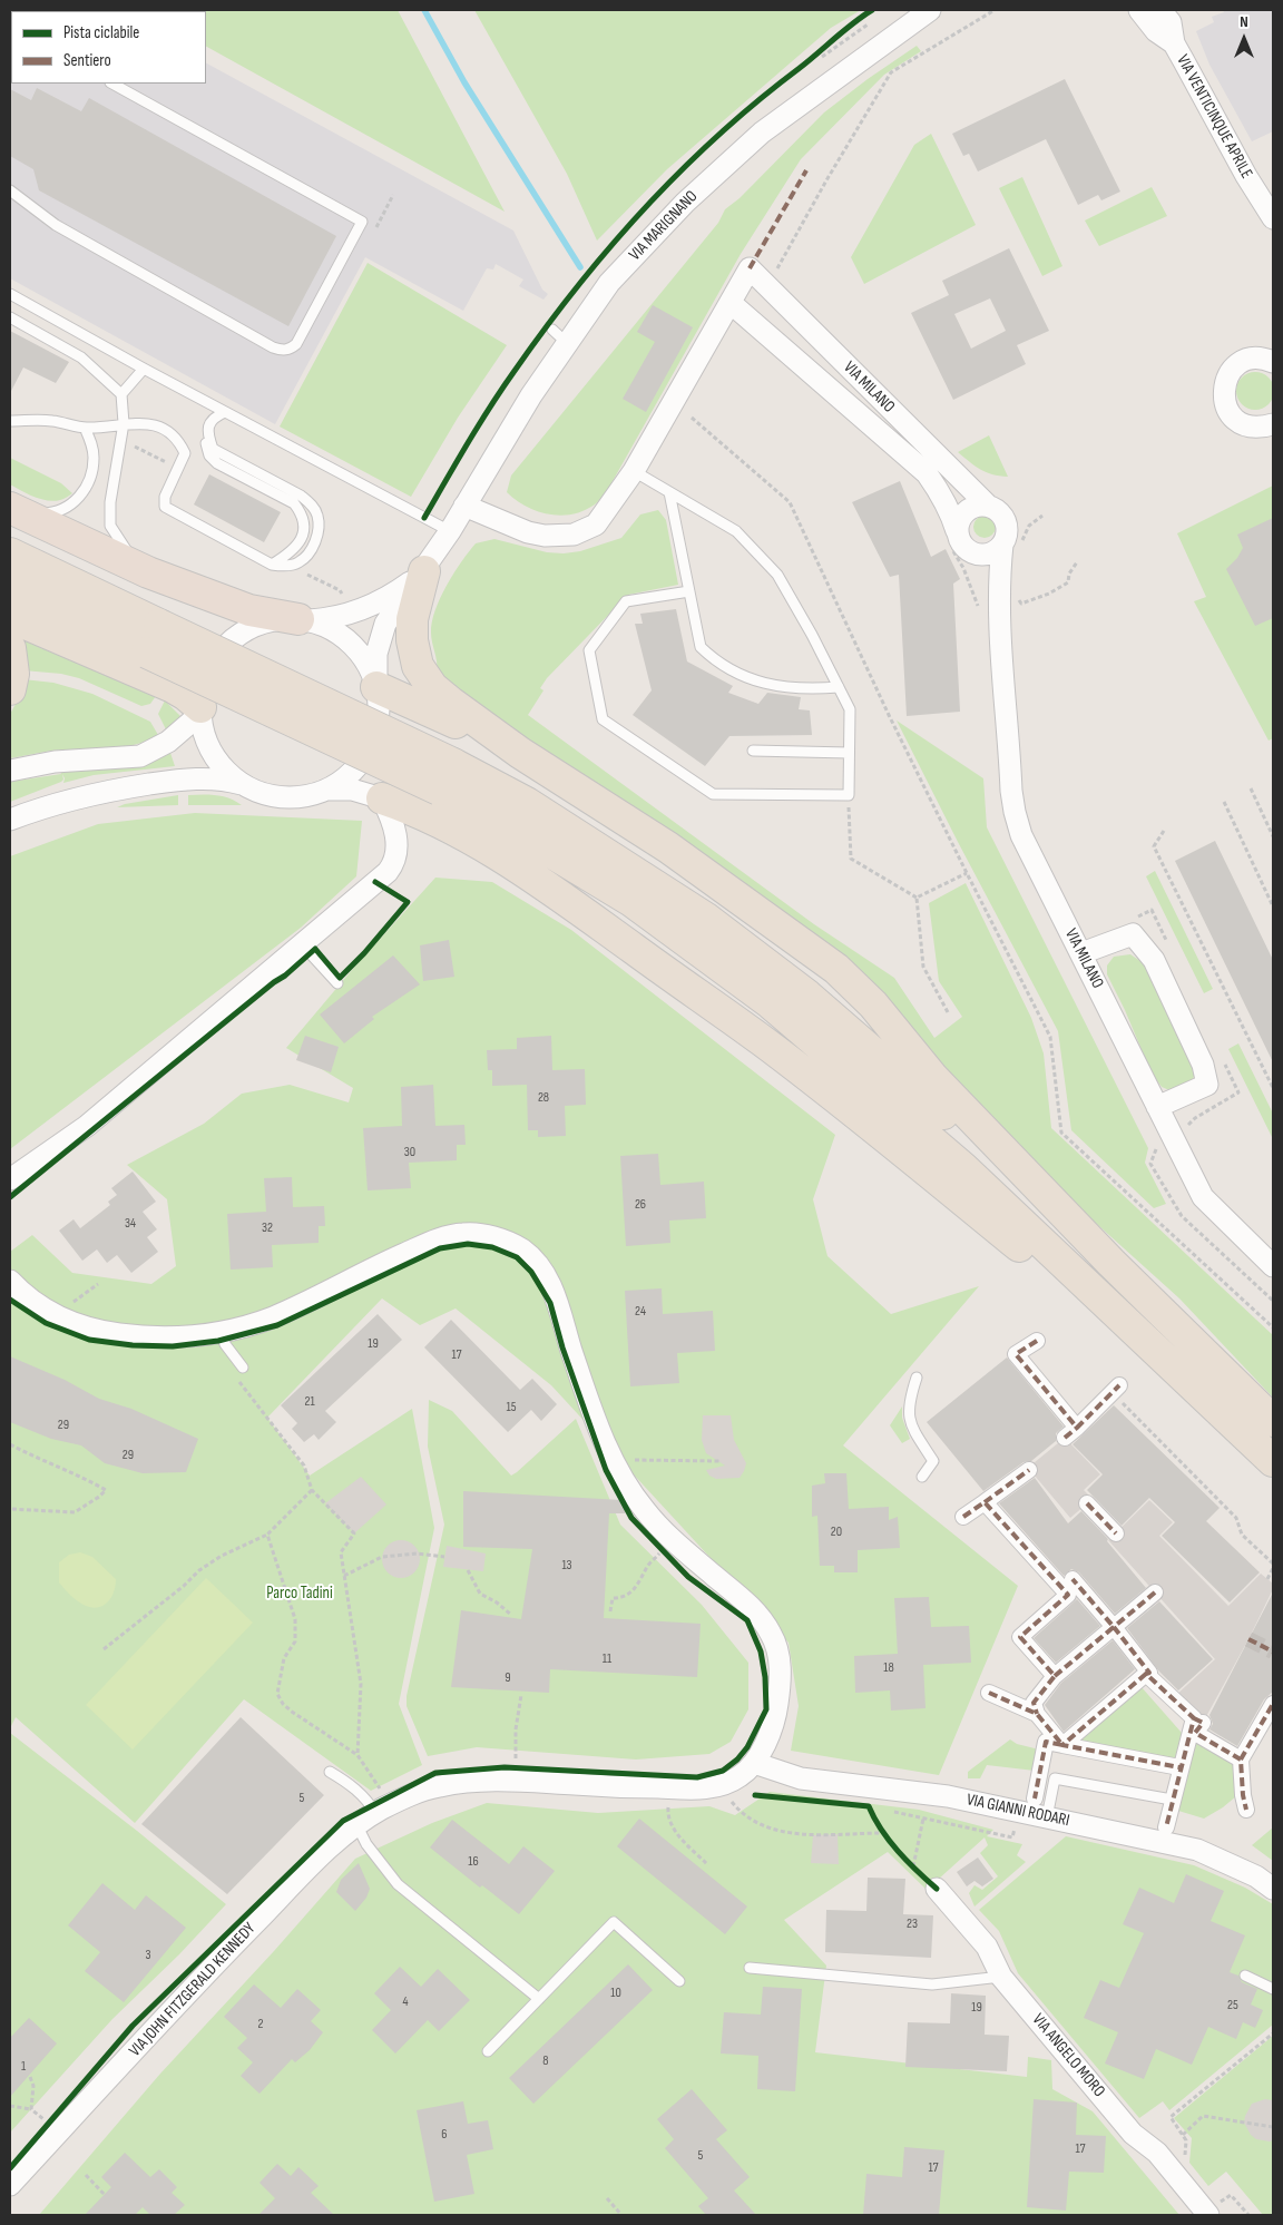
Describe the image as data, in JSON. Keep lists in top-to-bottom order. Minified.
{"streets":{"street":["VIA VENTICINQUE APRILE","VIA MARIGNANO","VIA MILANO","VIA GIANNI RODARI","VIA JOHN FITZGERALD KENNEDY","VIA ANGELO MORO"]},"crossings":[["VIA GIANNI RODARI","VIA JOHN FITZGERALD KENNEDY"]],"parks":["Parco Tadini"],"house_numbers":["28","30","26","34","32","24","19","17","21","15","29","29","20","13","11","18","9","5","16","23","3","10","4","25","19","2","8","1","6","17","5","17"],"legend":["Pista ciclabile","Sentiero"],"north":"top"}
